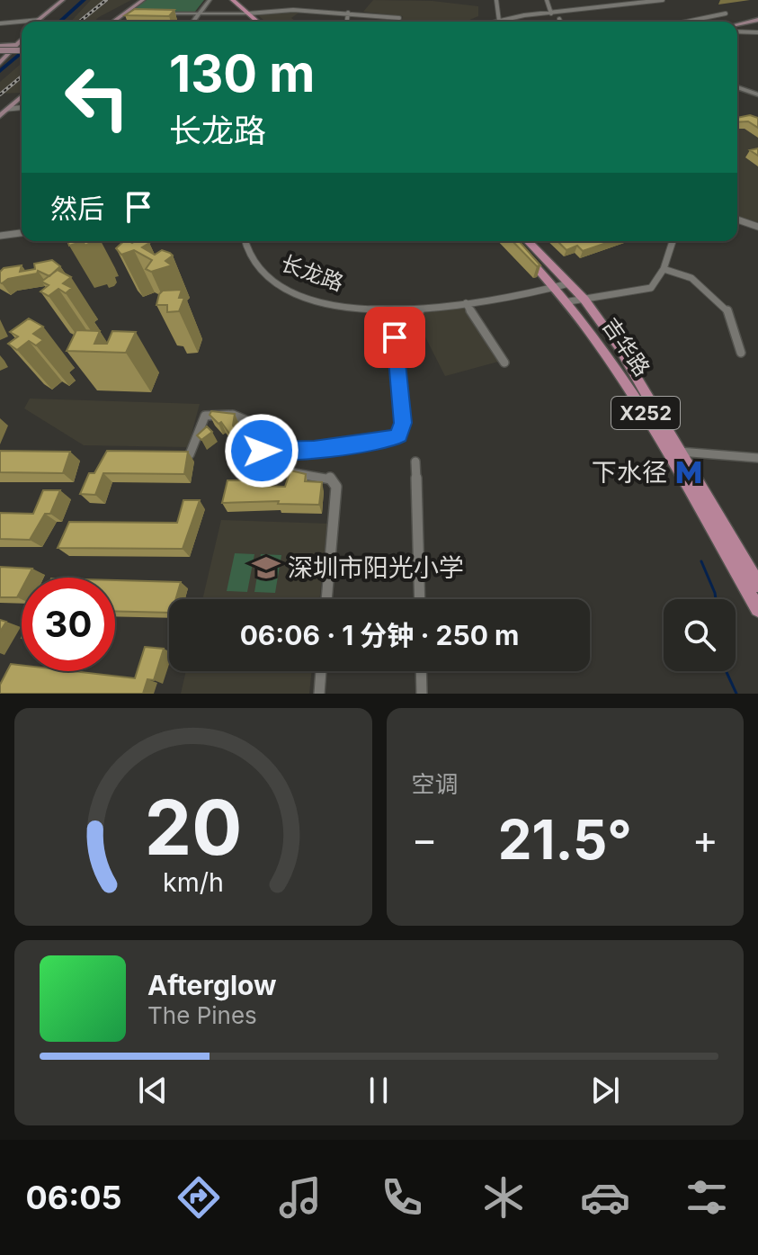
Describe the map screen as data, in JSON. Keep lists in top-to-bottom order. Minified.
{"streets":{"main road":["吉华路","X252"],"street":["长龙路"]},"crossings":[["长龙路","吉华路"]],"places":{"metro station":["下水径"],"school or university":["深圳市阳光小学"]},"page":{"turn":["130 m","长龙路"],"then":"然后","limit":"30","trip":"06:06 · 1 分钟 · 250 m","tile":"空调","heat":["−","21.5°","+"],"song":["Afterglow","The Pines"],"tabs":"06:05","gauge":["20","km/h"]}}
